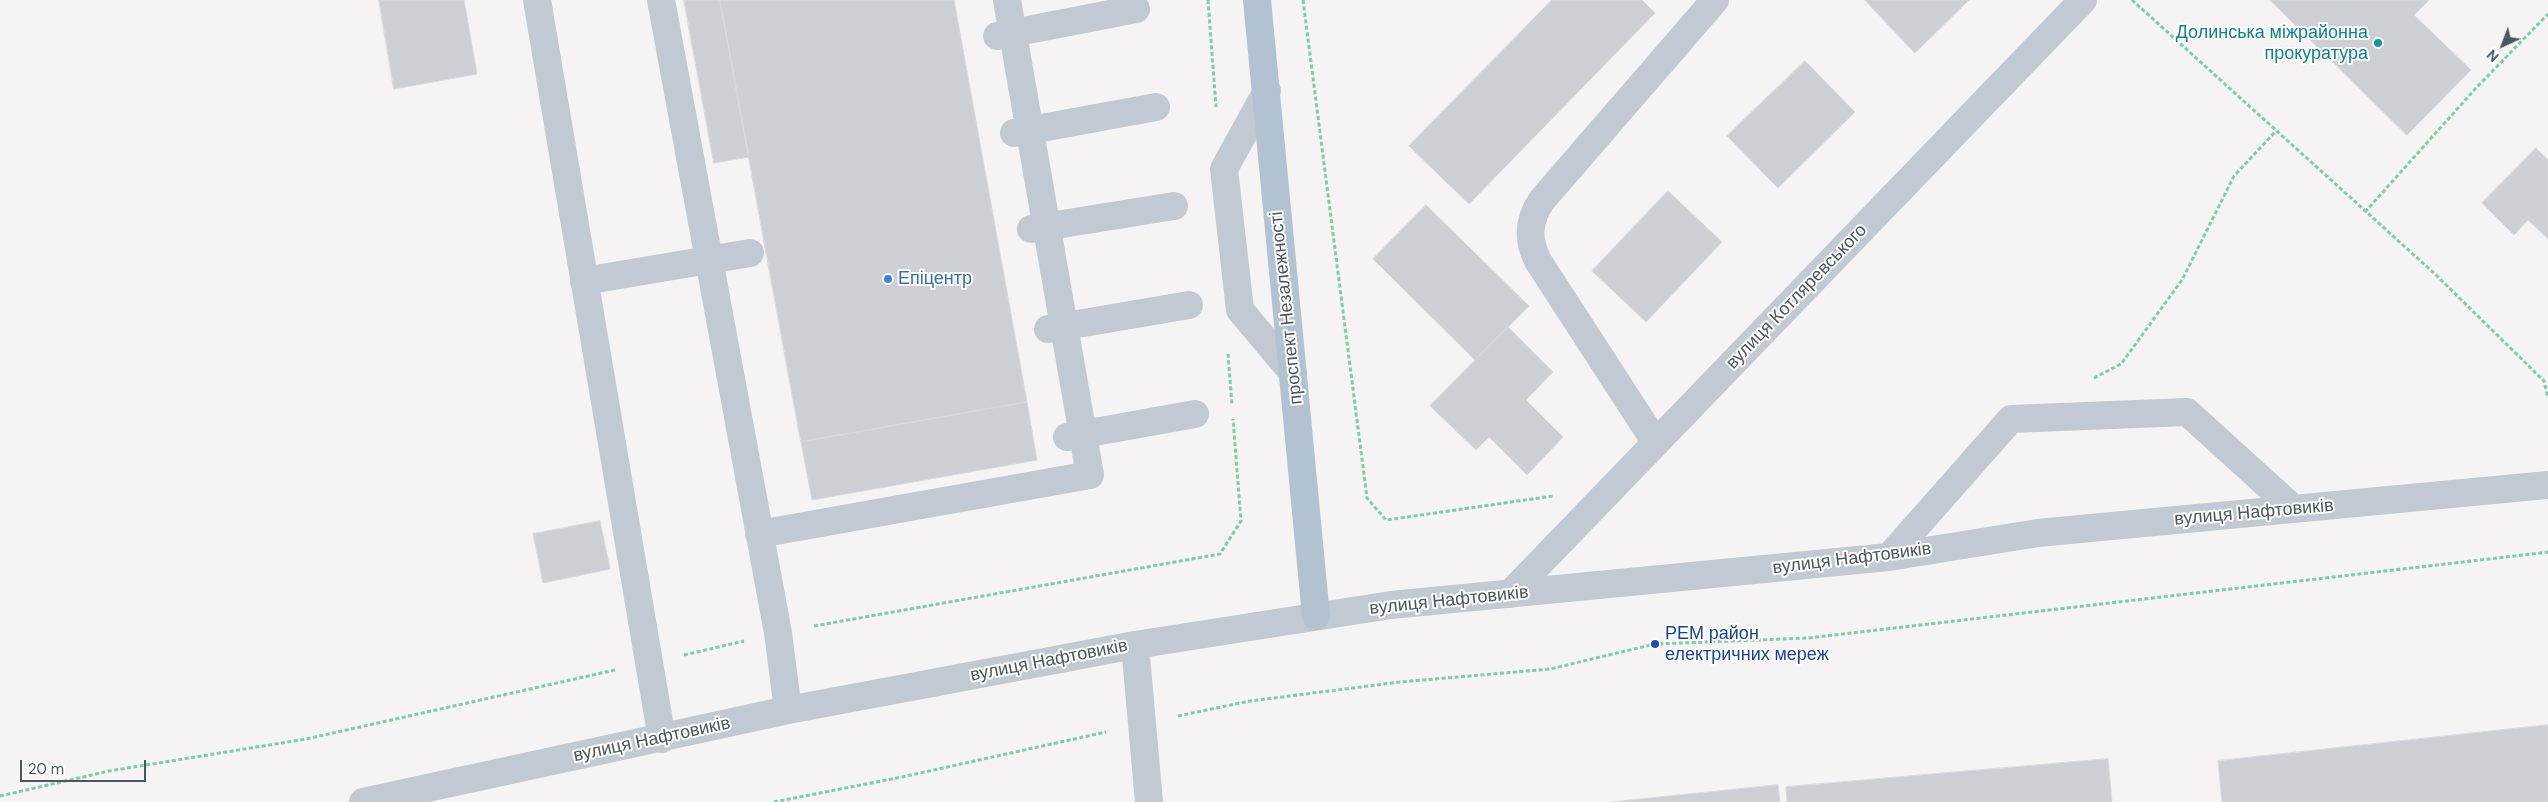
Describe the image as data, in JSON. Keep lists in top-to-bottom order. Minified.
{"streets":{"main road":["проспект Незалежності"],"street":["вулиця Котляревського","вулиця Нафтовиків"]},"crossings":[["вулиця Котляревського","вулиця Нафтовиків"],["проспект Незалежності","вулиця Нафтовиків"]],"places":["Долинська міжрайонна прокуратура","Епіцентр","РЕМ район електричних мереж"],"scale_bar":"20 m","north":"bottom left"}
